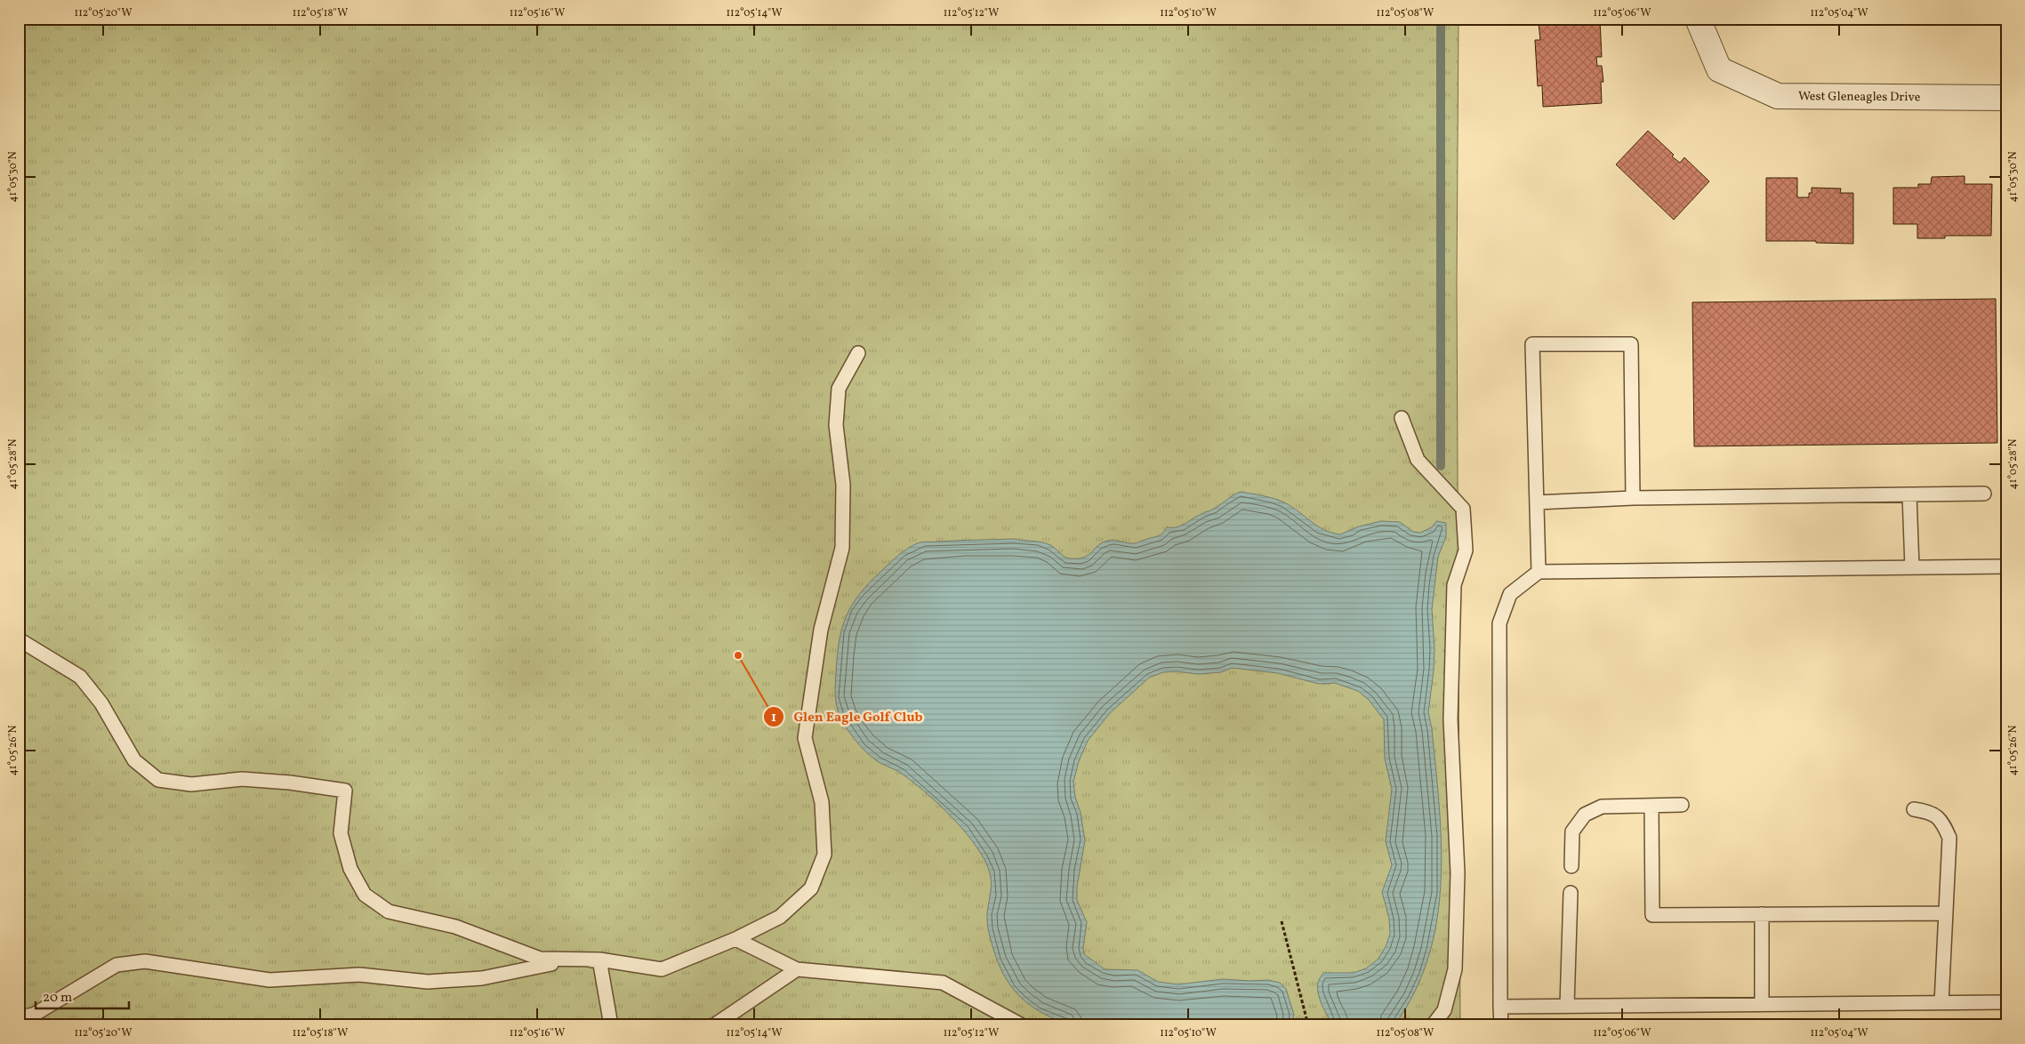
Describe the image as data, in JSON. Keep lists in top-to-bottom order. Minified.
{"streets":{"street":["West Gleneagles Drive"]},"places":["Glen Eagle Golf Club"],"scale_bar":"20 m","coordinates":["112°05'20\"W","112°05'18\"W","112°05'16\"W","112°05'14\"W","112°05'12\"W","112°05'10\"W","112°05'08\"W","112°05'06\"W","112°05'04\"W","41°05'30\"N","41°05'28\"N","41°05'26\"N"]}
